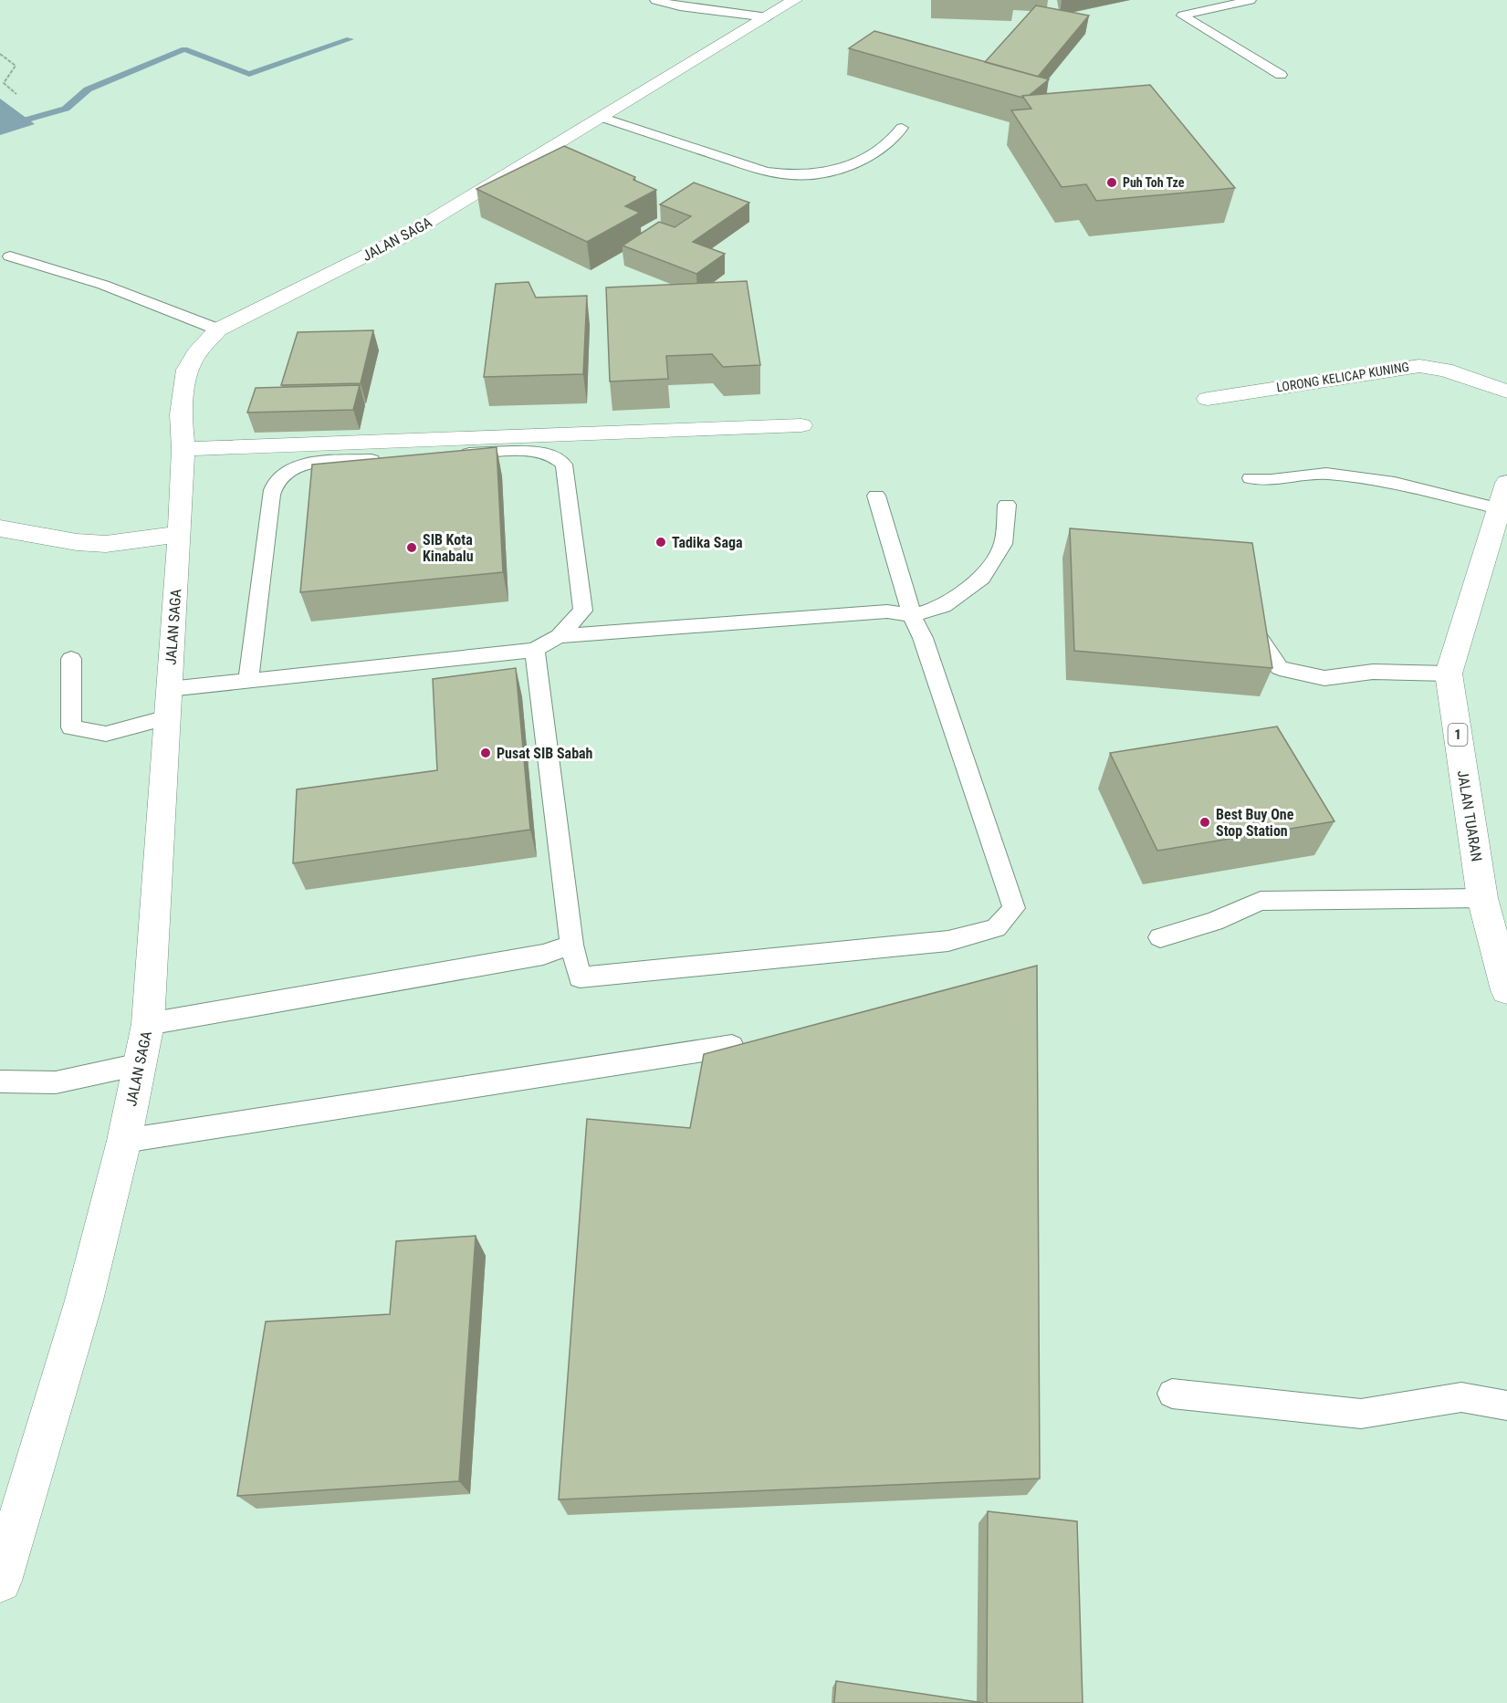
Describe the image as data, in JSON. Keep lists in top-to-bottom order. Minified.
{"streets":{"street":["JALAN SAGA","LORONG KELICAP KUNING","1","JALAN TUARAN"]},"places":["Puh Toh Tze","Tadika Saga","SIB Kota Kinabalu","Pusat SIB Sabah","Best Buy One Stop Station"]}
